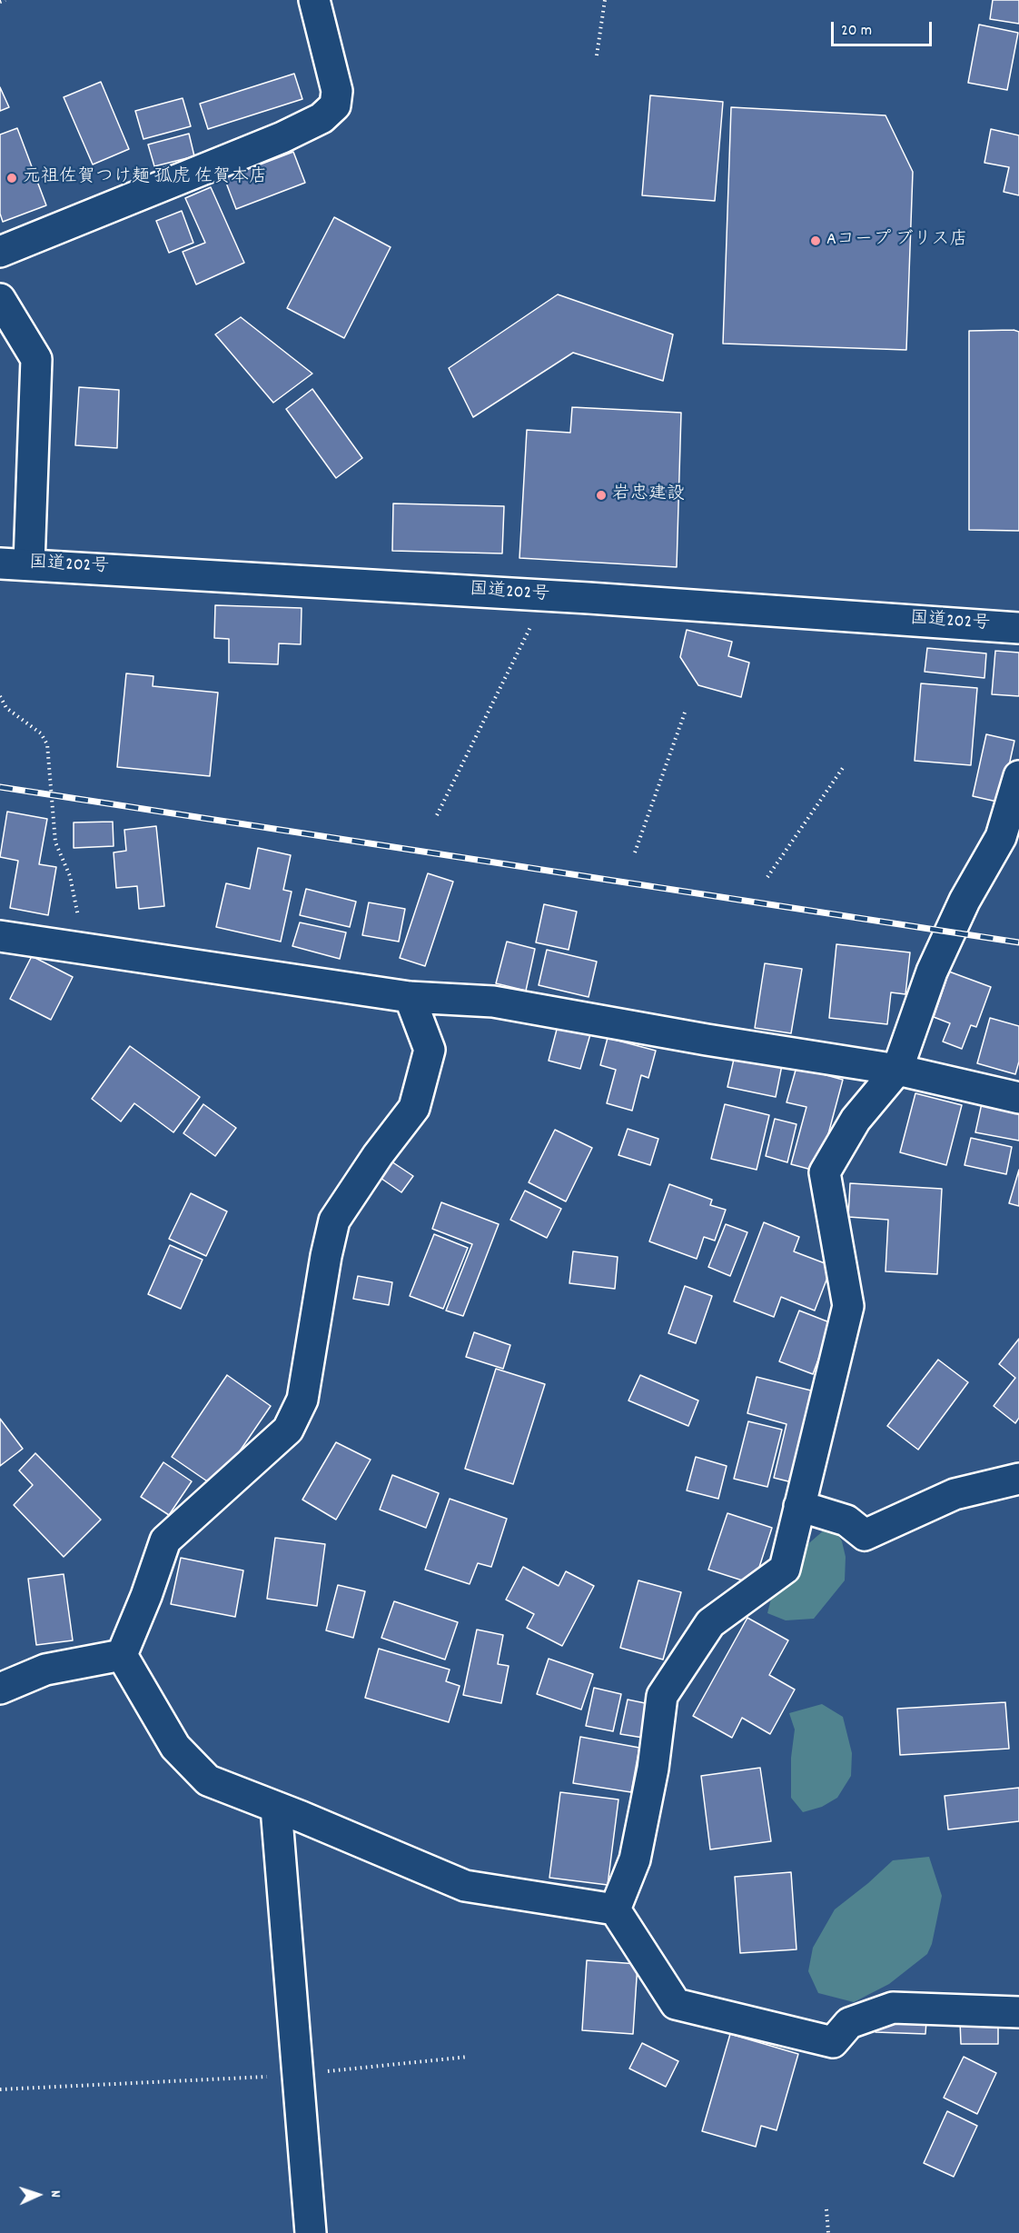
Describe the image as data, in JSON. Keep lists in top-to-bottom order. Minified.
{"streets":{"main road":["国道202号"]},"places":["元祖佐賀つけ麺 孤虎 佐賀本店","Aコープ ブリス店","岩忠建設"],"scale_bar":"20 m","north":"right"}
